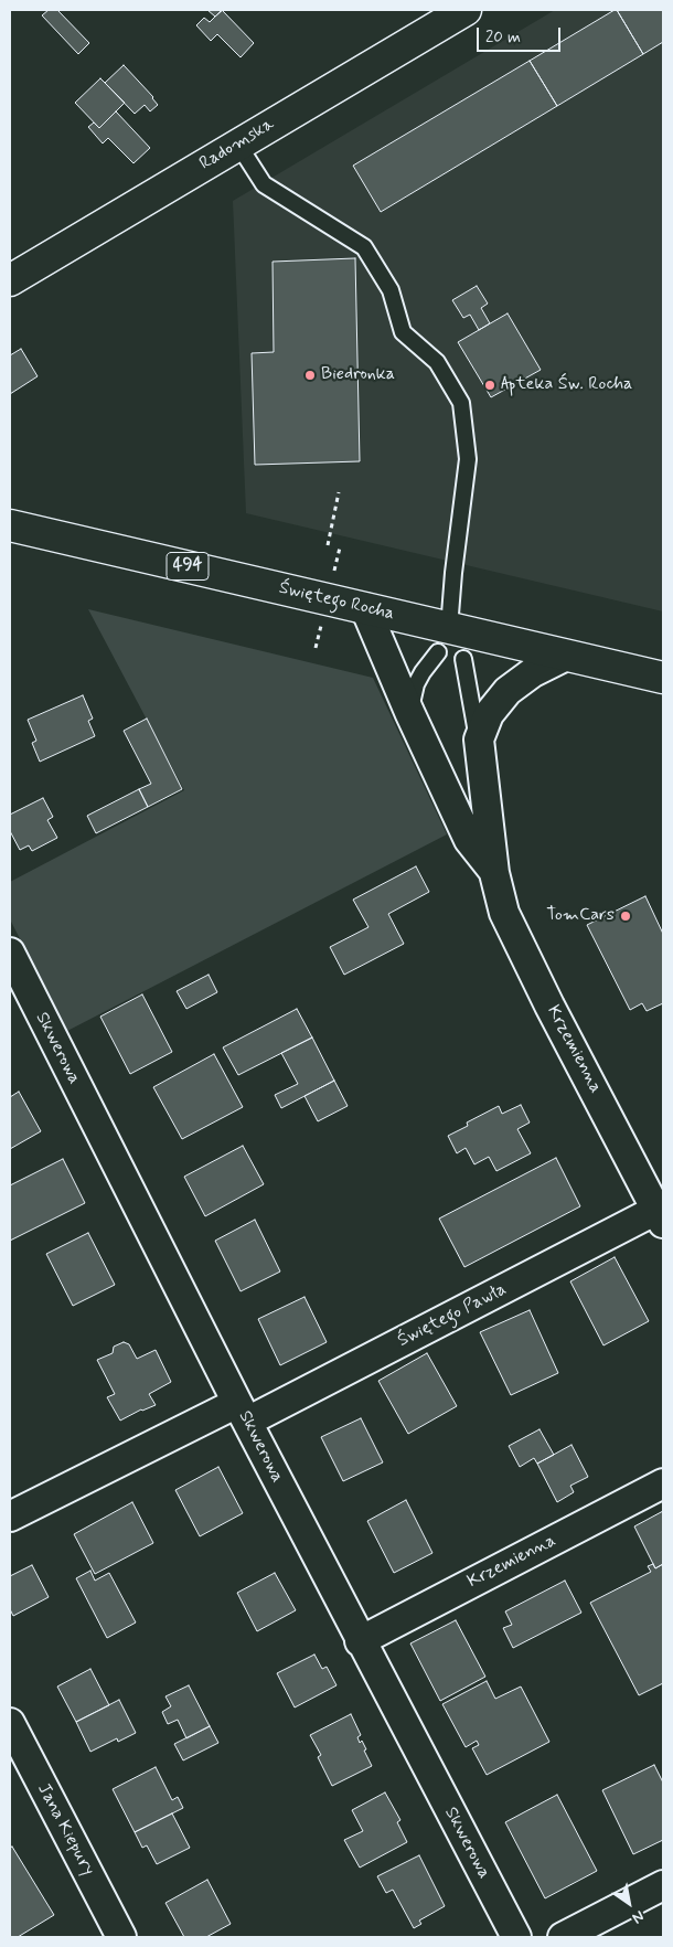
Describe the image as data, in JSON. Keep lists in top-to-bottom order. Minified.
{"streets":{"main road":["Radomska","494","Świętego Rocha"],"street":["Skwerowa","Krzemienna","Świętego Pawła","Jana Kiepury"]},"crossings":[["Świętego Rocha","Krzemienna"],["Skwerowa","Krzemienna"],["Skwerowa","Świętego Pawła"],["Krzemienna","Świętego Pawła"]],"places":["Biedronka","Apteka Św. Rocha","TomCars"],"scale_bar":"20 m","north":"bottom right"}
